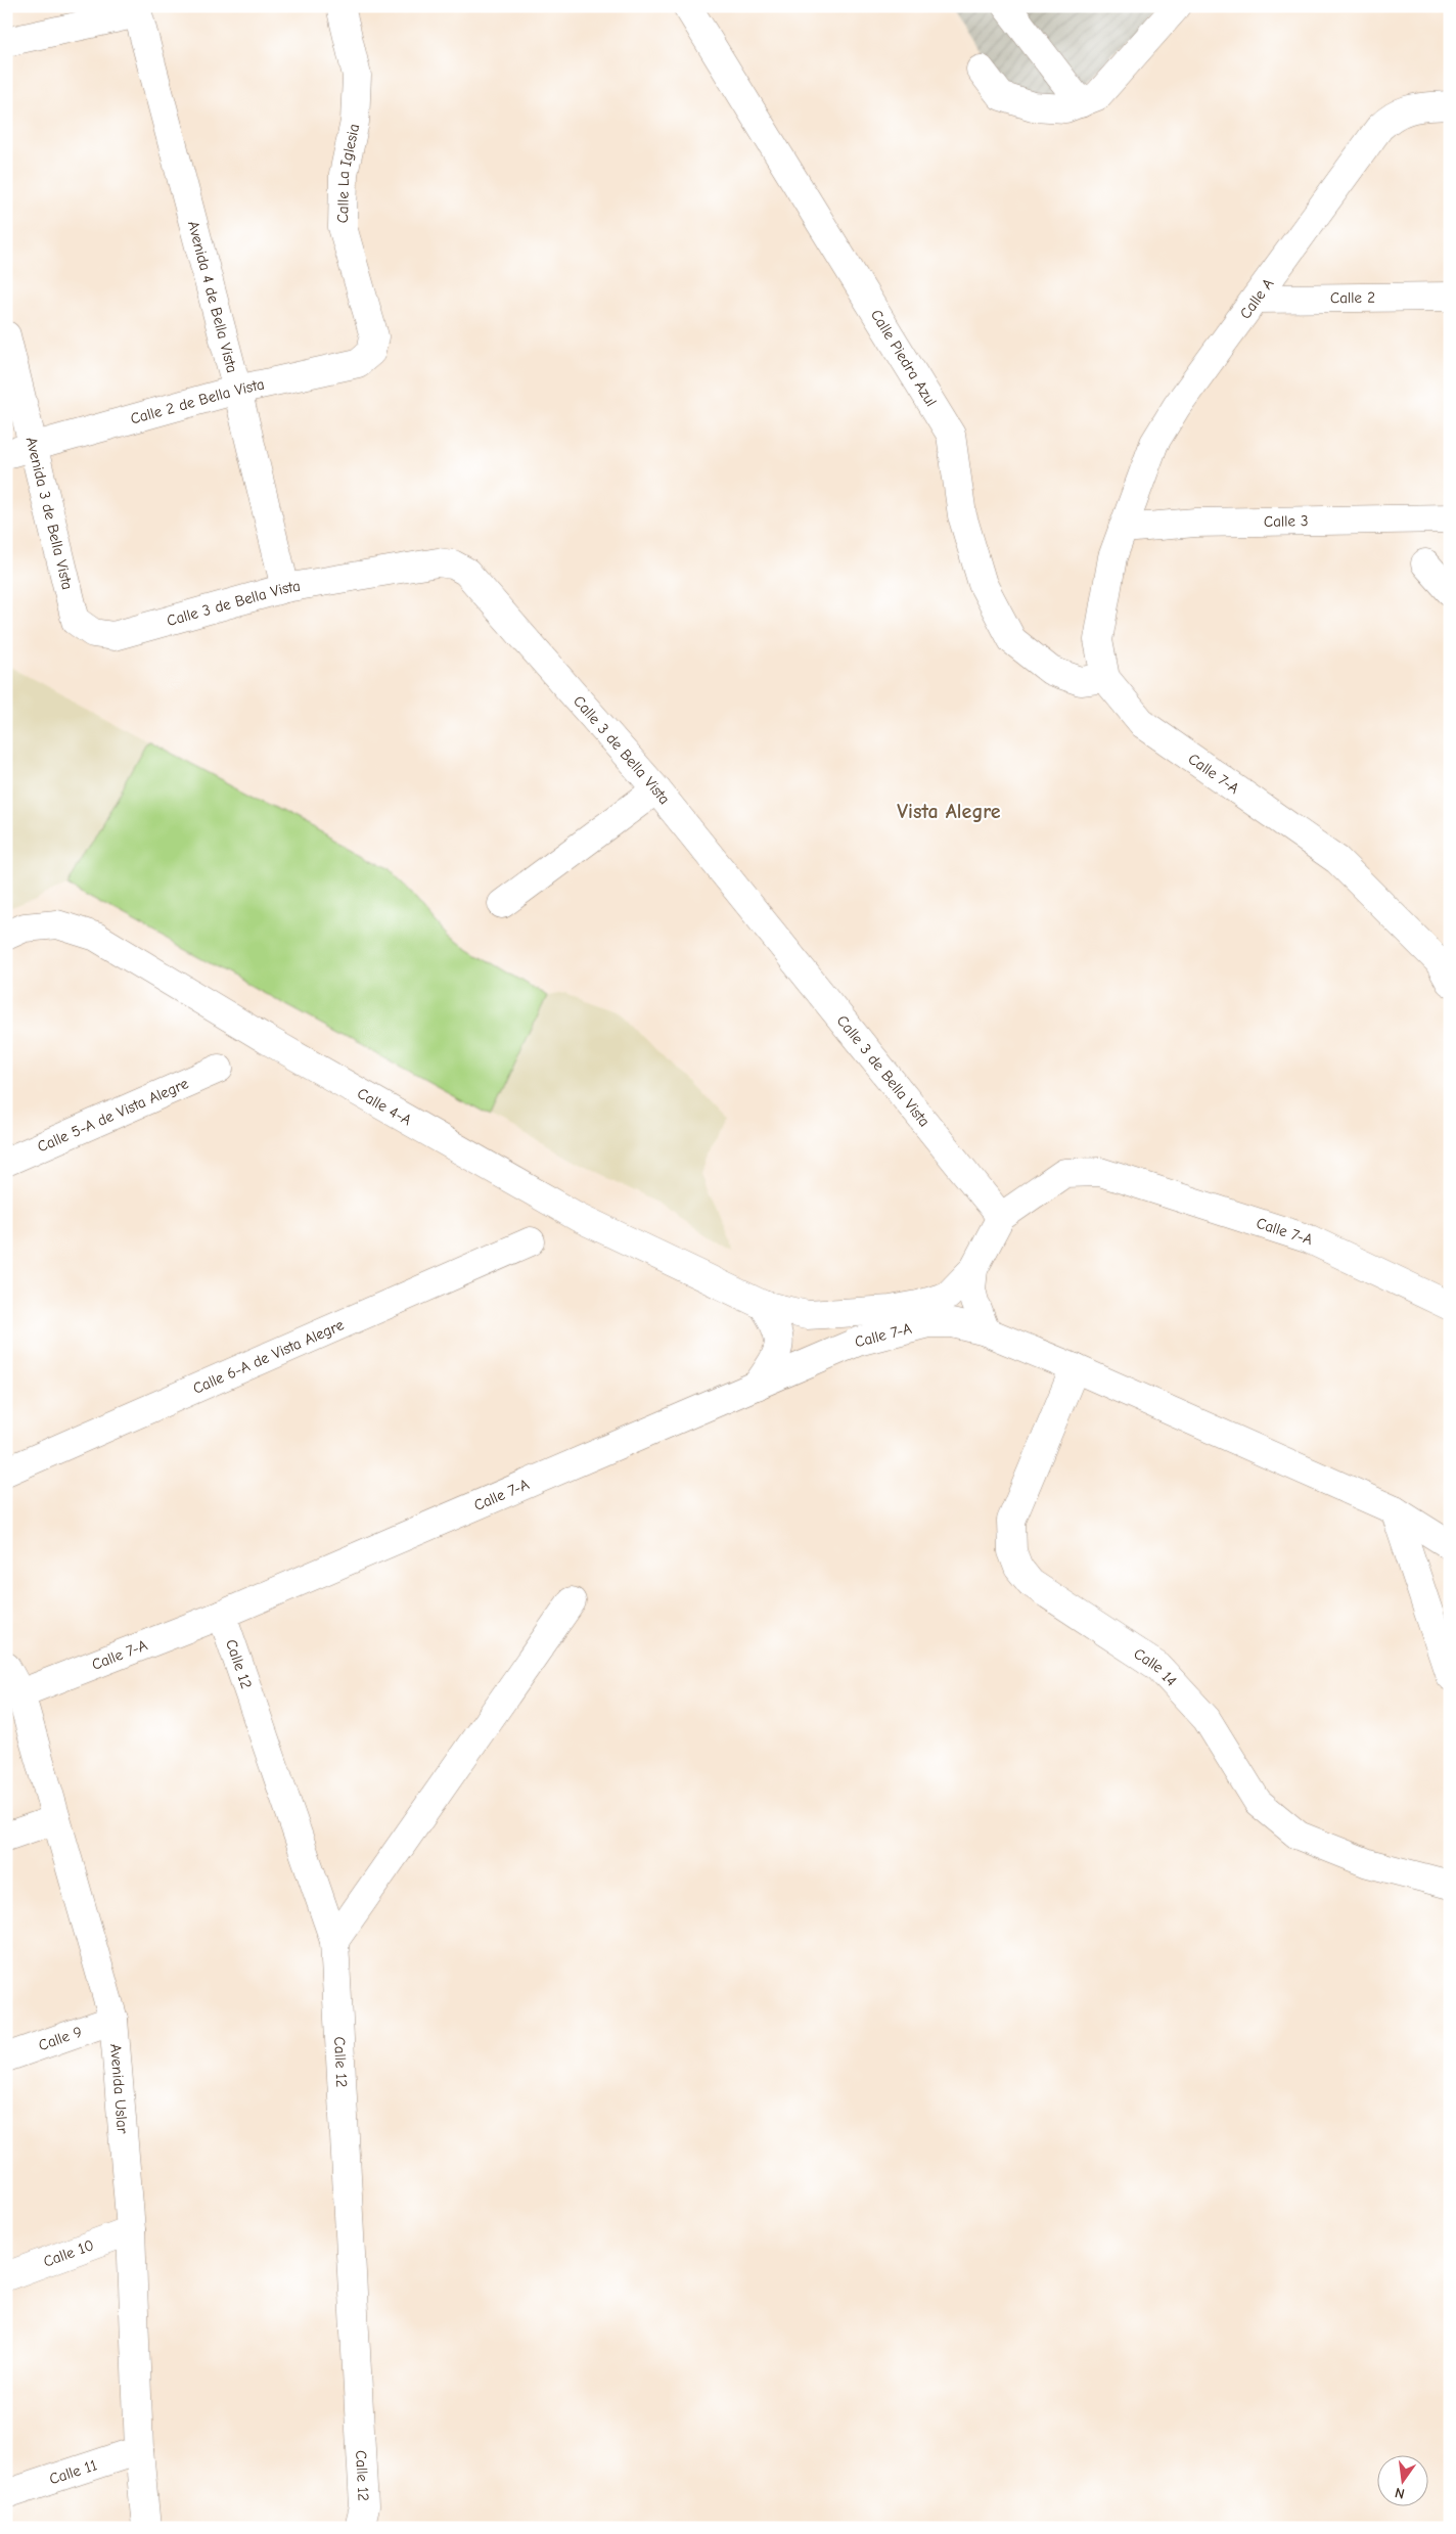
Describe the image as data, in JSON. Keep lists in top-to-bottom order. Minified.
{"streets":{"street":["Calle La Iglesia","Avenida 4 de Bella Vista","Calle 2","Calle A","Calle Piedra Azul","Calle 2 de Bella Vista","Avenida 3 de Bella Vista","Calle 3","Calle 3 de Bella Vista","Calle 7-A","Calle 4-A","Calle 5-A de Vista Alegre","Calle 6-A de Vista Alegre","Calle 12","Calle 14","Calle 9","Avenida Uslar","Calle 10","Calle 11"]},"crossings":[["Calle La Iglesia","Calle 2 de Bella Vista"],["Avenida 4 de Bella Vista","Calle 2 de Bella Vista"],["Avenida 4 de Bella Vista","Calle 3 de Bella Vista"],["Calle 2","Calle A"],["Calle A","Calle 3"],["Calle A","Calle 7-A"],["Calle Piedra Azul","Calle 7-A"],["Calle 2 de Bella Vista","Avenida 3 de Bella Vista"],["Avenida 3 de Bella Vista","Calle 3 de Bella Vista"],["Calle 3","Calle 7-A"],["Calle 3 de Bella Vista","Calle 7-A"],["Calle 7-A","Calle 4-A"],["Calle 7-A","Calle 12"],["Calle 7-A","Calle 14"],["Calle 7-A","Avenida Uslar"],["Calle 9","Avenida Uslar"],["Avenida Uslar","Calle 10"],["Avenida Uslar","Calle 11"]],"districts":["Vista Alegre"],"north":"bottom"}
